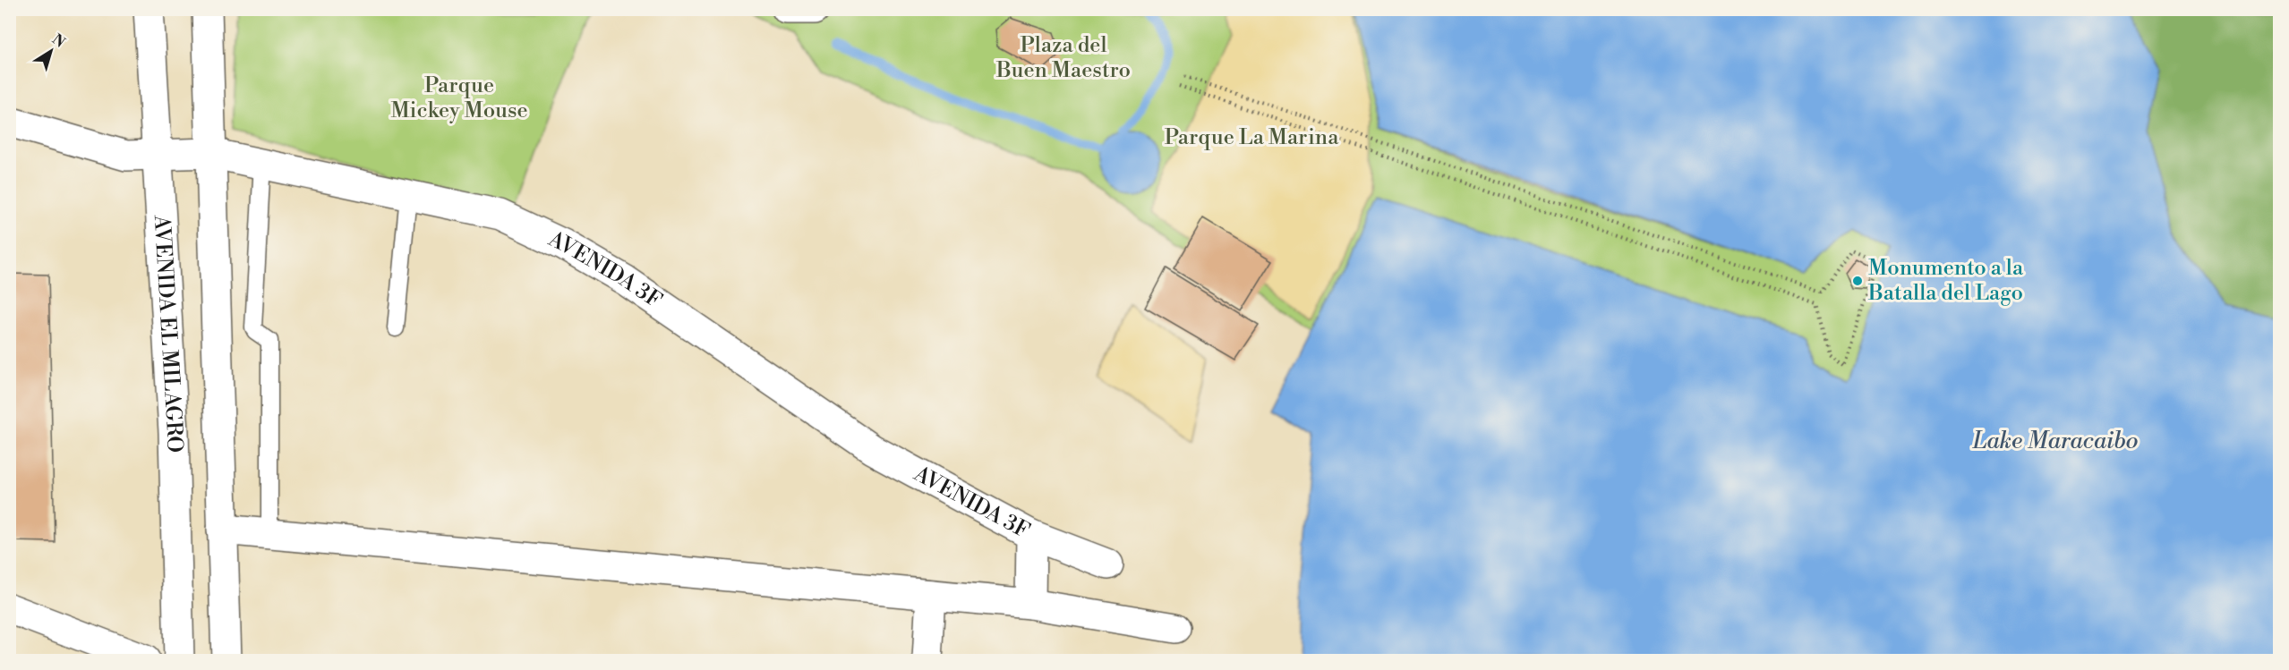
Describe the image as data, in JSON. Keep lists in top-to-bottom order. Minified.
{"streets":{"street":["AVENIDA 3F","AVENIDA EL MILAGRO"]},"crossings":[["AVENIDA 3F","AVENIDA EL MILAGRO"]],"water":["Lake Maracaibo"],"parks":["Plaza del Buen Maestro","Parque Mickey Mouse","Parque La Marina"],"places":["Monumento a la Batalla del Lago"],"north":"top right"}
